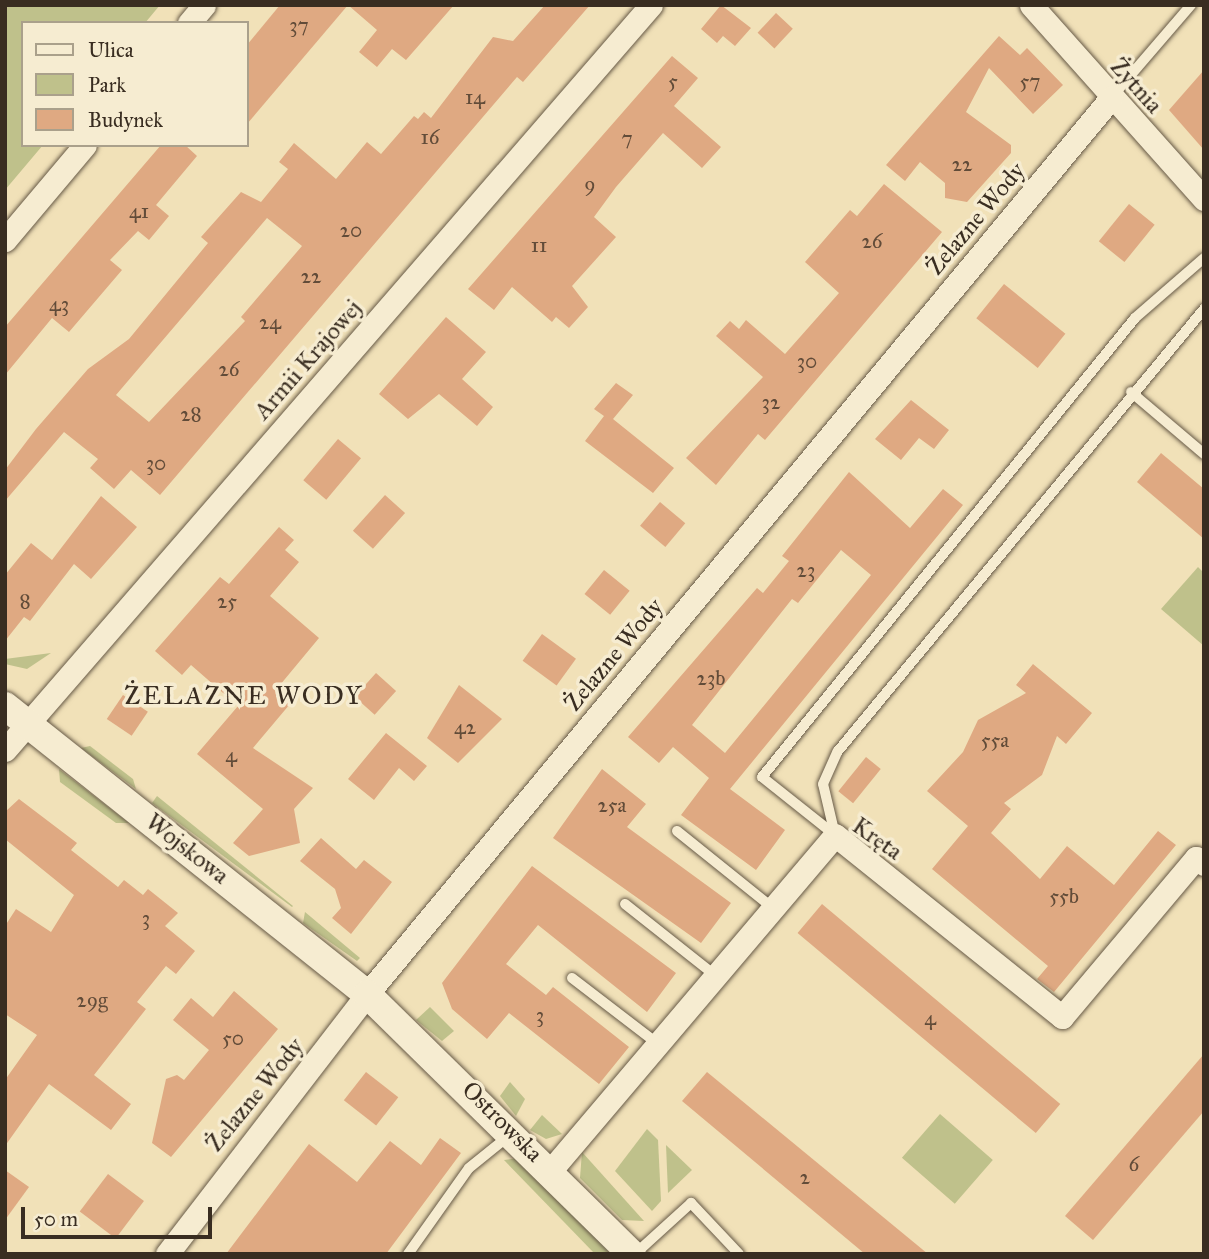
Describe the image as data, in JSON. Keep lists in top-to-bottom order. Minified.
{"streets":{"street":["Żytnia","Żelazne Wody","Armii Krajowej","Kręta","Wojskowa","Ostrowska"]},"crossings":[["Żytnia","Żelazne Wody"],["Żelazne Wody","Wojskowa"],["Żelazne Wody","Ostrowska"],["Armii Krajowej","Wojskowa"],["Kręta","Ostrowska"],["Wojskowa","Ostrowska"]],"districts":["ŻELAZNE WODY"],"house_numbers":["37","5","57","14","16","7","22","9","41","20","26","11","22","43","24","30","26","32","28","30","23","8","25","23b","42","55a","4","25a","55b","3","29g","3","4","50","6","2"],"legend":["Ulica","Park","Budynek"],"scale_bar":"50 m"}
